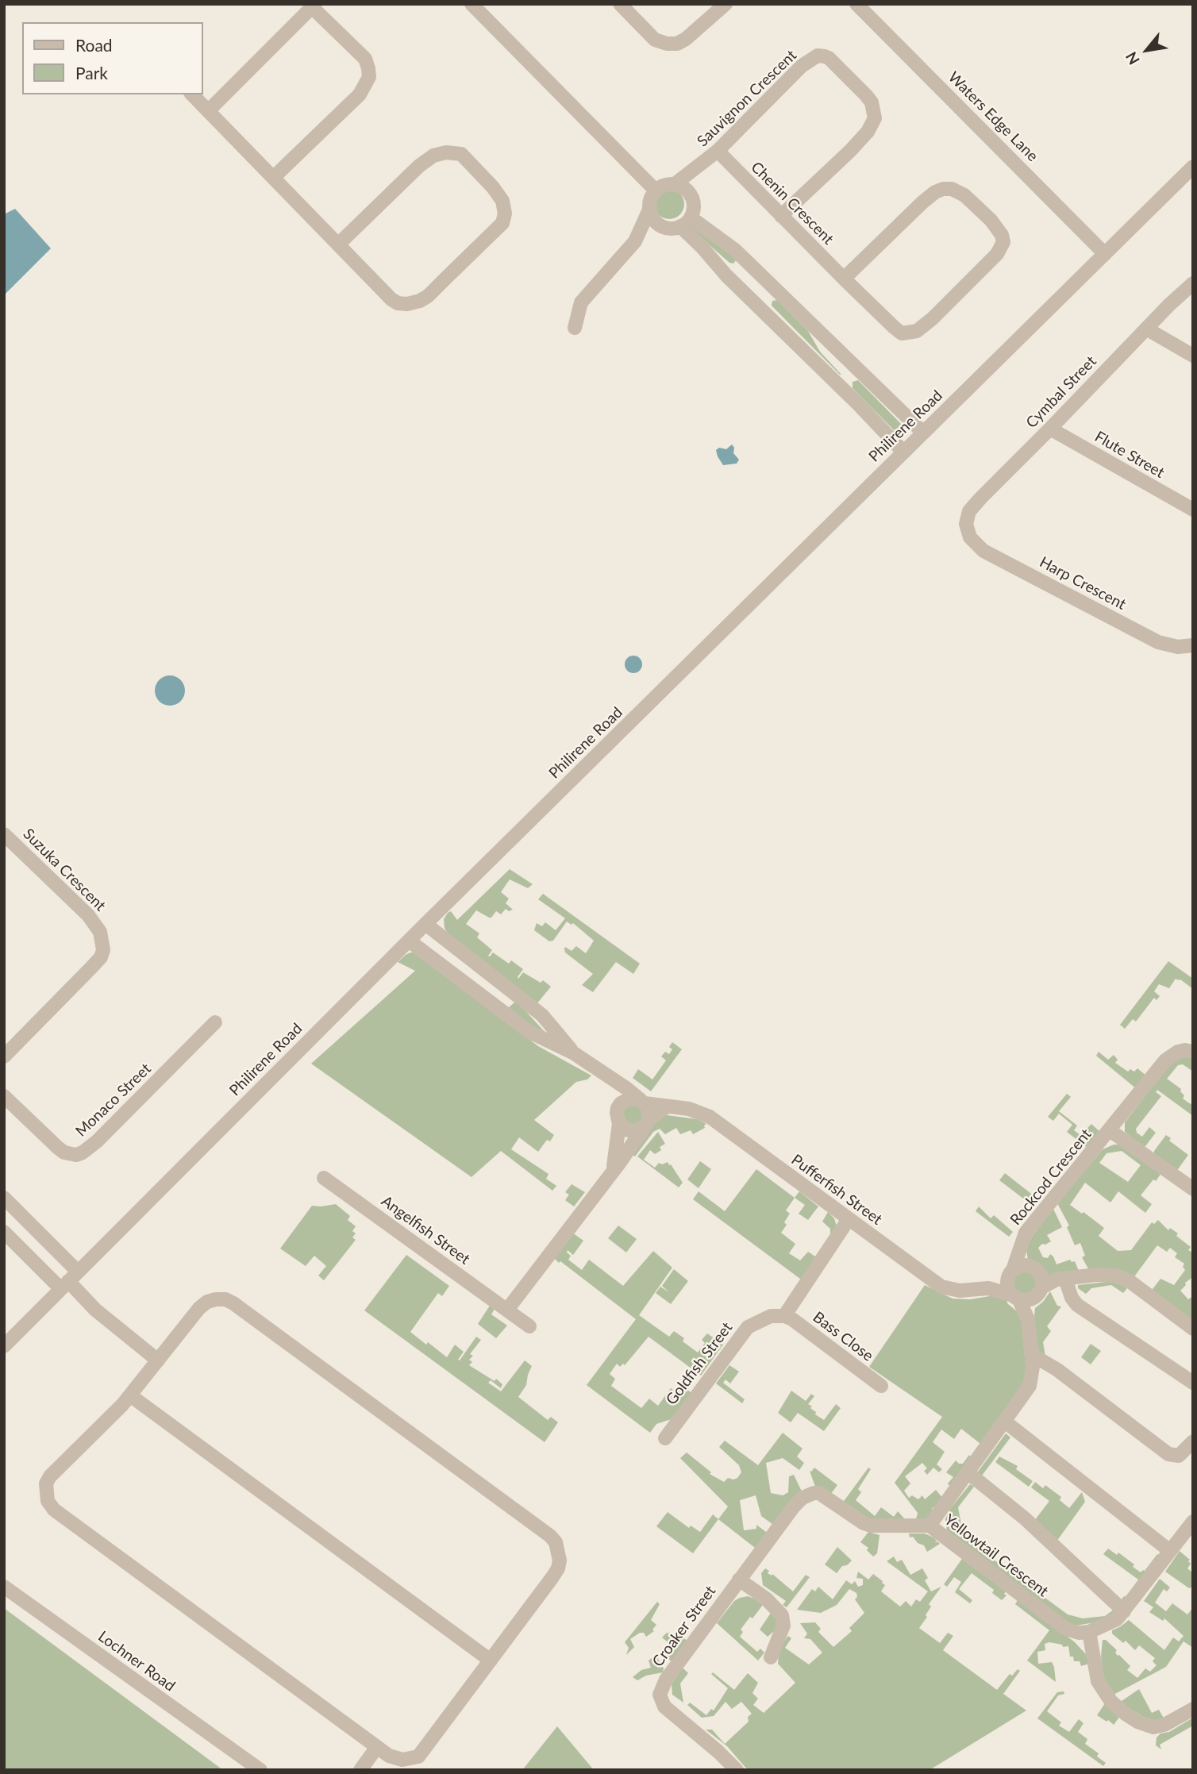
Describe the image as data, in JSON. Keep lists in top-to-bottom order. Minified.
{"streets":{"street":["Sauvignon Crescent","Waters Edge Lane","Chenin Crescent","Cymbal Street","Philirene Road","Flute Street","Harp Crescent","Suzuka Crescent","Monaco Street","Rockcod Crescent","Pufferfish Street","Angelfish Street","Bass Close","Goldfish Street","Yellowtail Crescent","Croaker Street","Lochner Road"]},"crossings":[["Sauvignon Crescent","Chenin Crescent"],["Waters Edge Lane","Philirene Road"],["Cymbal Street","Flute Street"],["Cymbal Street","Harp Crescent"],["Philirene Road","Pufferfish Street"],["Rockcod Crescent","Pufferfish Street"],["Rockcod Crescent","Yellowtail Crescent"],["Pufferfish Street","Yellowtail Crescent"],["Bass Close","Goldfish Street"],["Yellowtail Crescent","Croaker Street"]],"legend":["Road","Park"],"north":"bottom left"}
